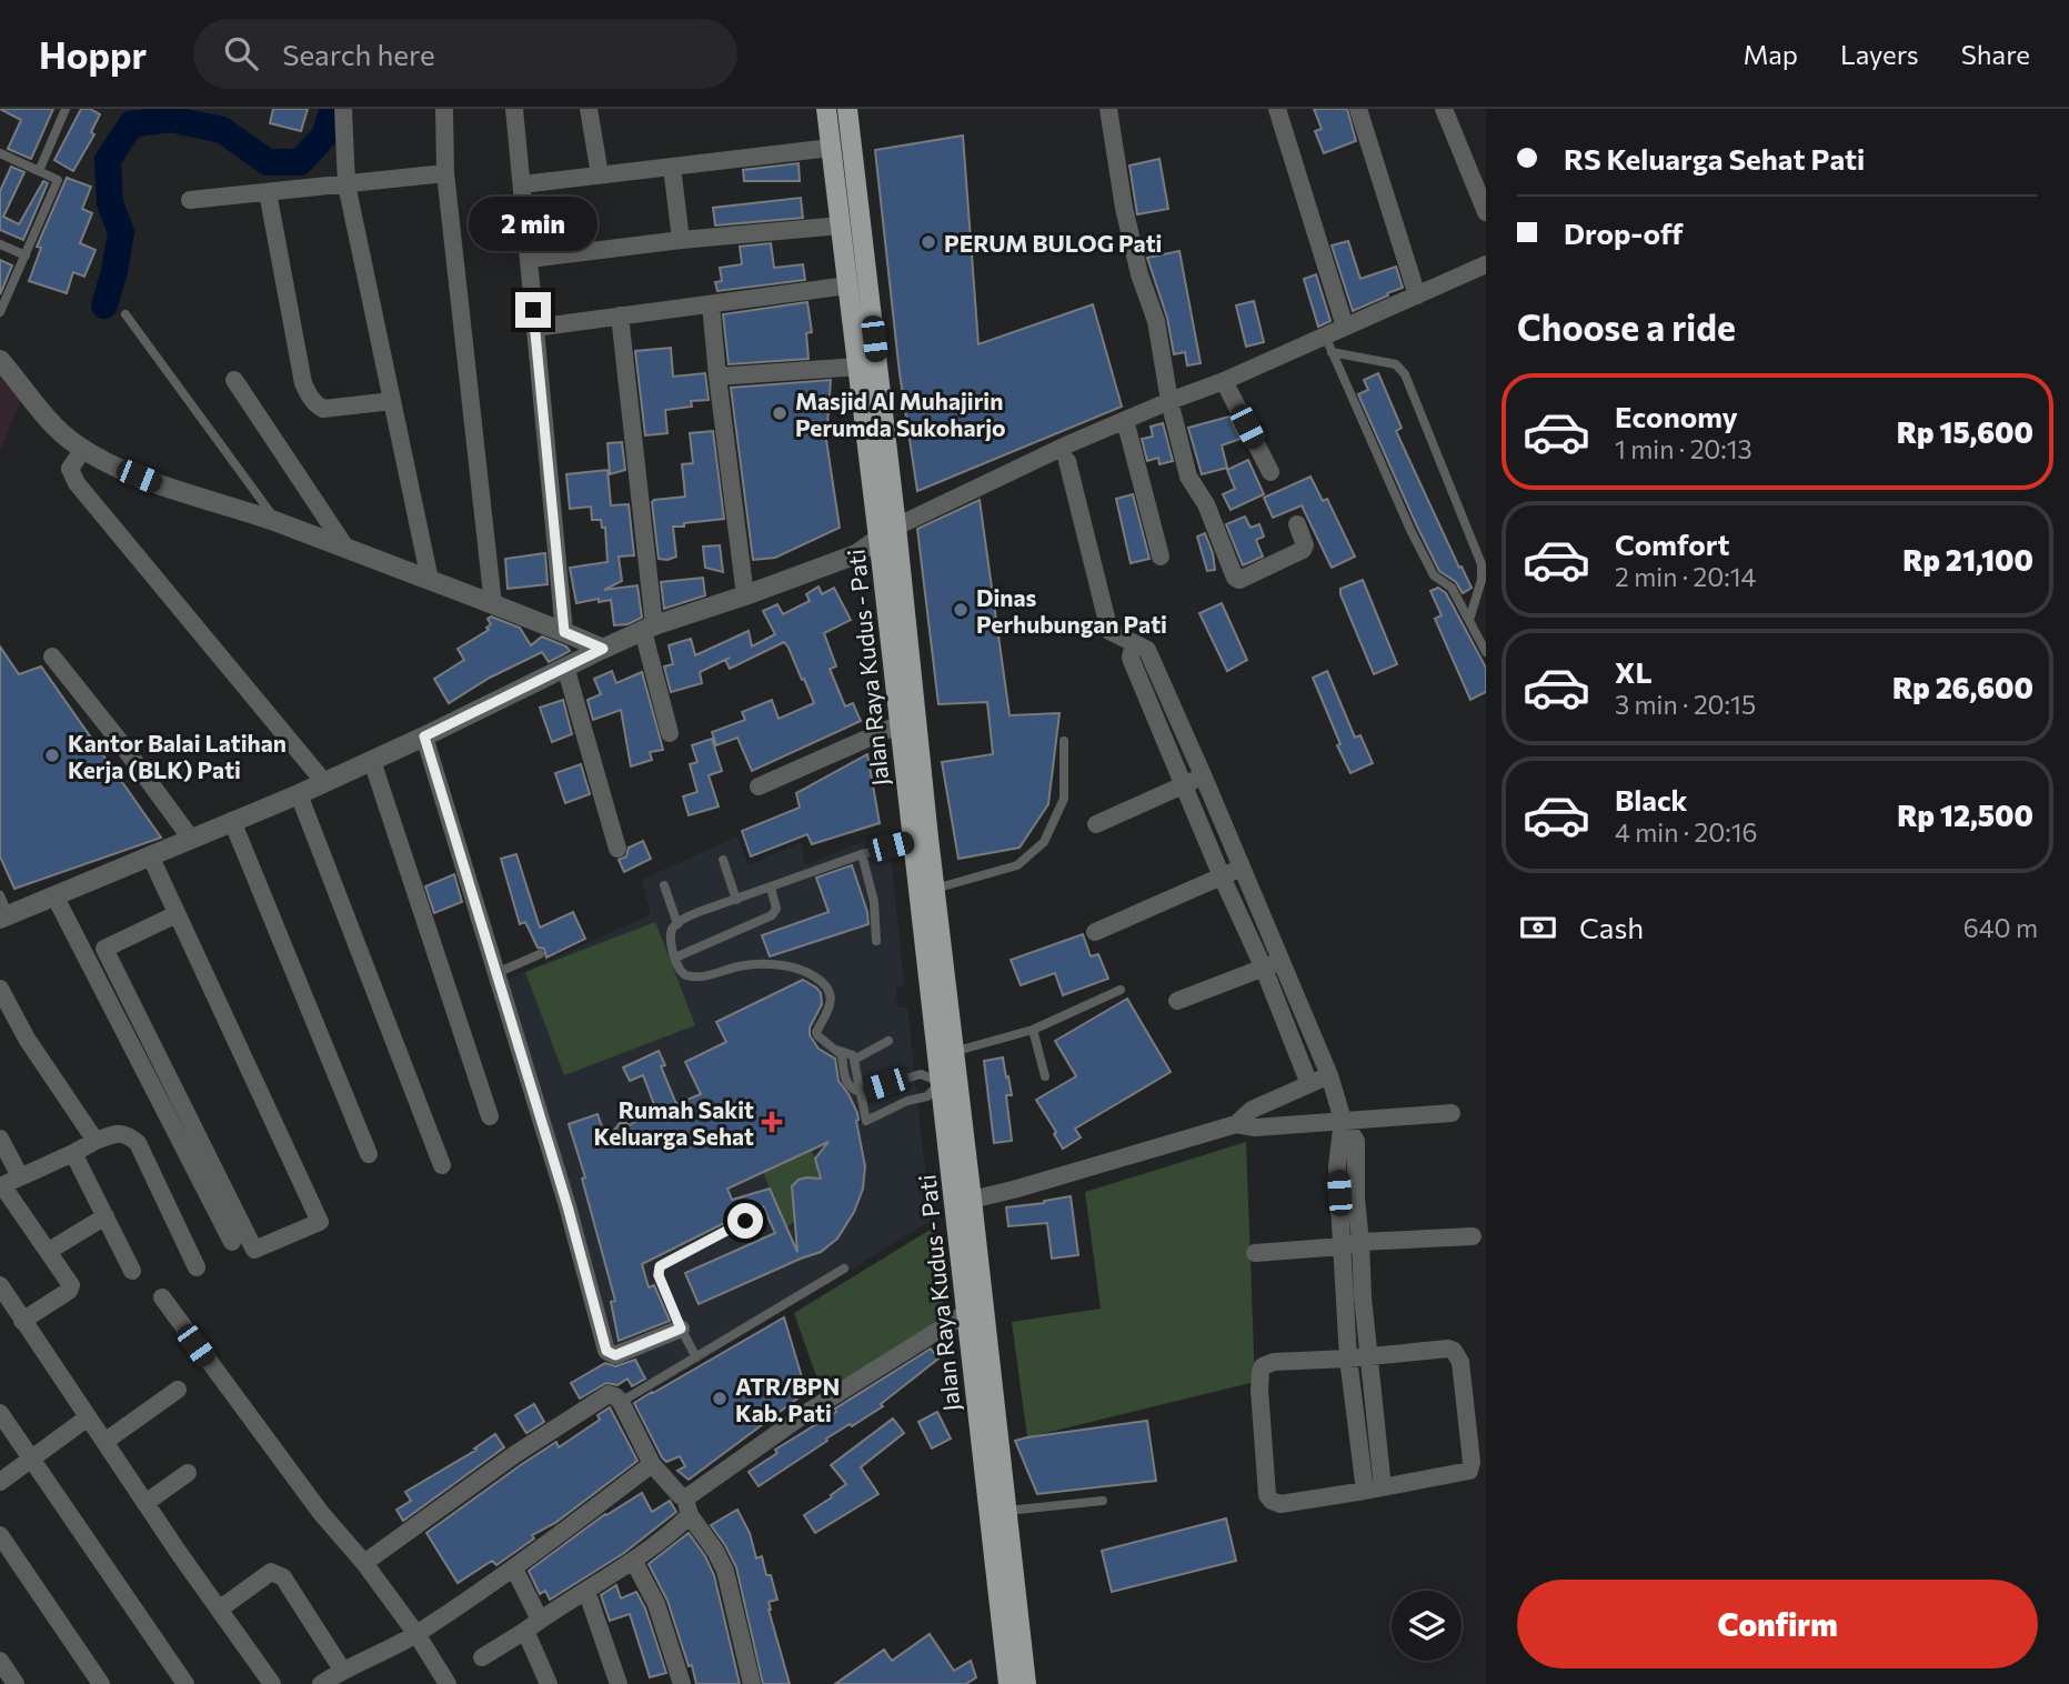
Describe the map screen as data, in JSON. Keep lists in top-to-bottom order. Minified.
{"streets":{"main road":["Jalan Raya Kudus - Pati"]},"places":{"other":["PERUM BULOG Pati","Masjid Al Muhajirin Perumda Sukoharjo","Dinas Perhubungan Pati","Kantor Balai Latihan Kerja (BLK) Pati","ATR/BPN Kab. Pati"],"health":["Rumah Sakit Keluarga Sehat"]},"page":{"header":"Hoppr","search":"Search here","nav":["Map","Layers","Share"],"banner":["RS Keluarga Sehat Pati","Drop-off"],"bubble":"2 min","heading":"Choose a ride","list":[{"name":"Economy","note":"1 min · 20:13","value":"Rp 15,600"},{"name":"Comfort","note":"2 min · 20:14","value":"Rp 21,100"},{"name":"XL","note":"3 min · 20:15","value":"Rp 26,600"},{"name":"Black","note":"4 min · 20:16","value":"Rp 12,500"}],"pay":["Cash","640 m"],"buttons":"Confirm"}}
